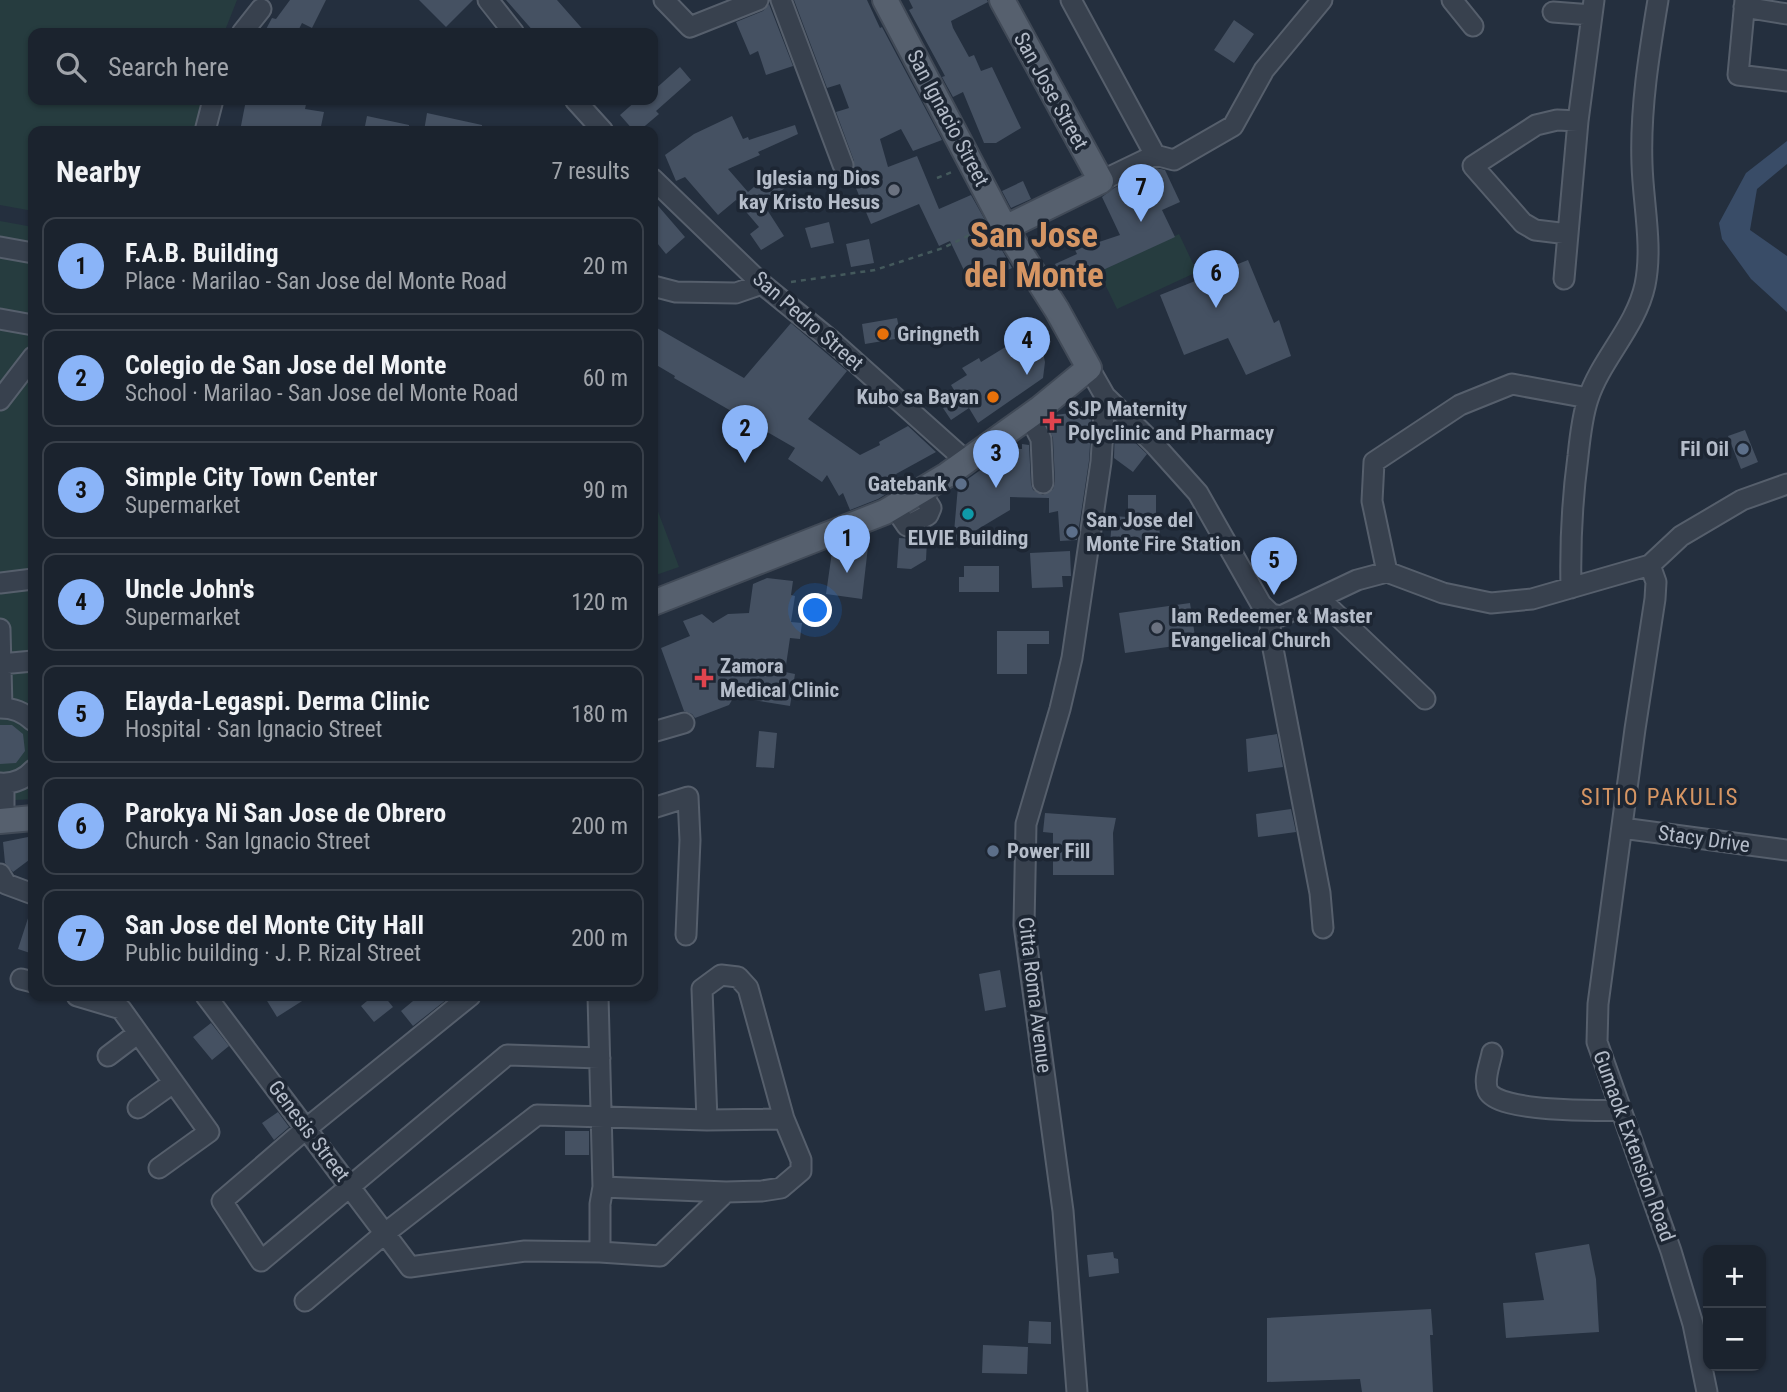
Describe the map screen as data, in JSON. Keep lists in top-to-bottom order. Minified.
{"streets":{"main road":["San Jose Street","San Ignacio Street"],"street":["San Pedro Street","Stacy Drive","Citta Roma Avenue","Genesis Street","Gumaok Extension Road"]},"crossings":[["San Ignacio Street","Citta Roma Avenue"],["Stacy Drive","Gumaok Extension Road"]],"districts":["San Jose del Monte","SITIO PAKULIS"],"places":{"other":["Iglesia ng Dios kay Kristo Hesus","Gringneth","Kubo sa Bayan","Fil Oil","Gatebank","ELVIE Building","San Jose del Monte Fire Station","Iam Redeemer & Master Evangelical Church","Power Fill"],"health":["SJP Maternity Polyclinic and Pharmacy","Zamora Medical Clinic"]},"page":{"search":"Search here","heading":["Nearby","7 results"],"pins":["7","6","4","2","3","1","5"],"list":[{"mark":"1","name":"F.A.B. Building","note":"Place · Marilao - San Jose del Monte Road","value":"20 m"},{"mark":"2","name":"Colegio de San Jose del Monte","note":"School · Marilao - San Jose del Monte Road","value":"60 m"},{"mark":"3","name":"Simple City Town Center","note":"Supermarket","value":"90 m"},{"mark":"4","name":"Uncle John's","note":"Supermarket","value":"120 m"},{"mark":"5","name":"Elayda-Legaspi. Derma Clinic","note":"Hospital · San Ignacio Street","value":"180 m"},{"mark":"6","name":"Parokya Ni San Jose de Obrero","note":"Church · San Ignacio Street","value":"200 m"},{"mark":"7","name":"San Jose del Monte City Hall","note":"Public building · J. P. Rizal Street","value":"200 m"}],"map_buttons":["+","−"]}}
